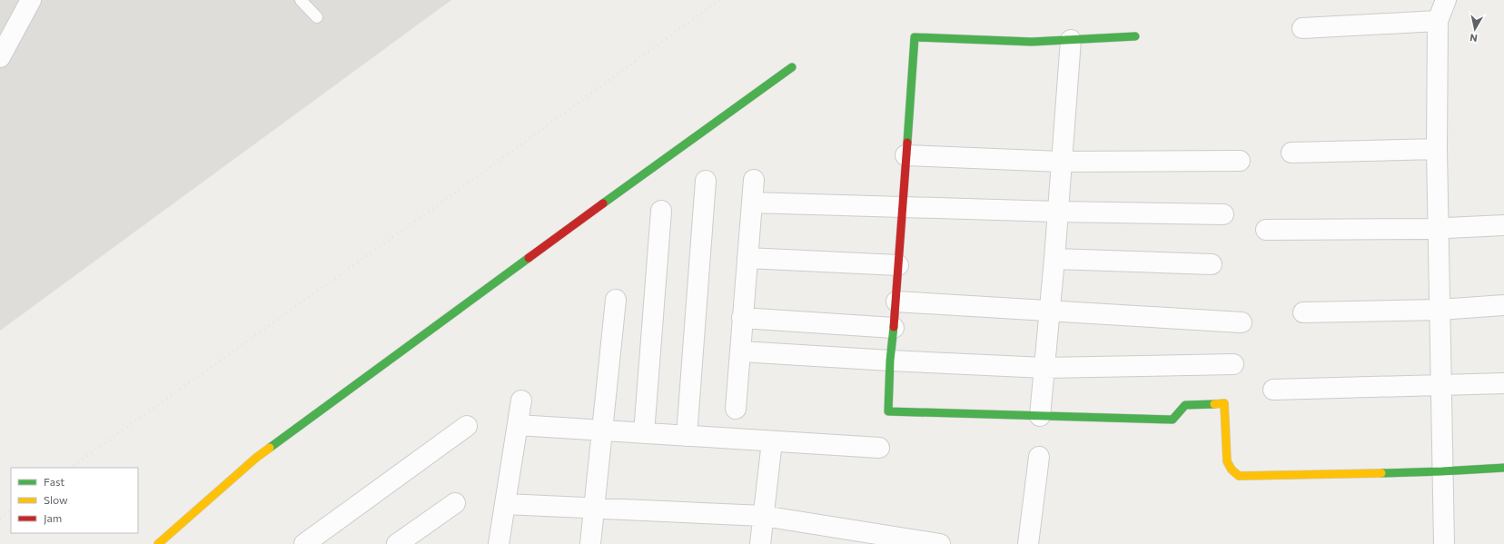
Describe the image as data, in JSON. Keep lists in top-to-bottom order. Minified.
{"legend":["Fast","Slow","Jam"],"north":"bottom"}
